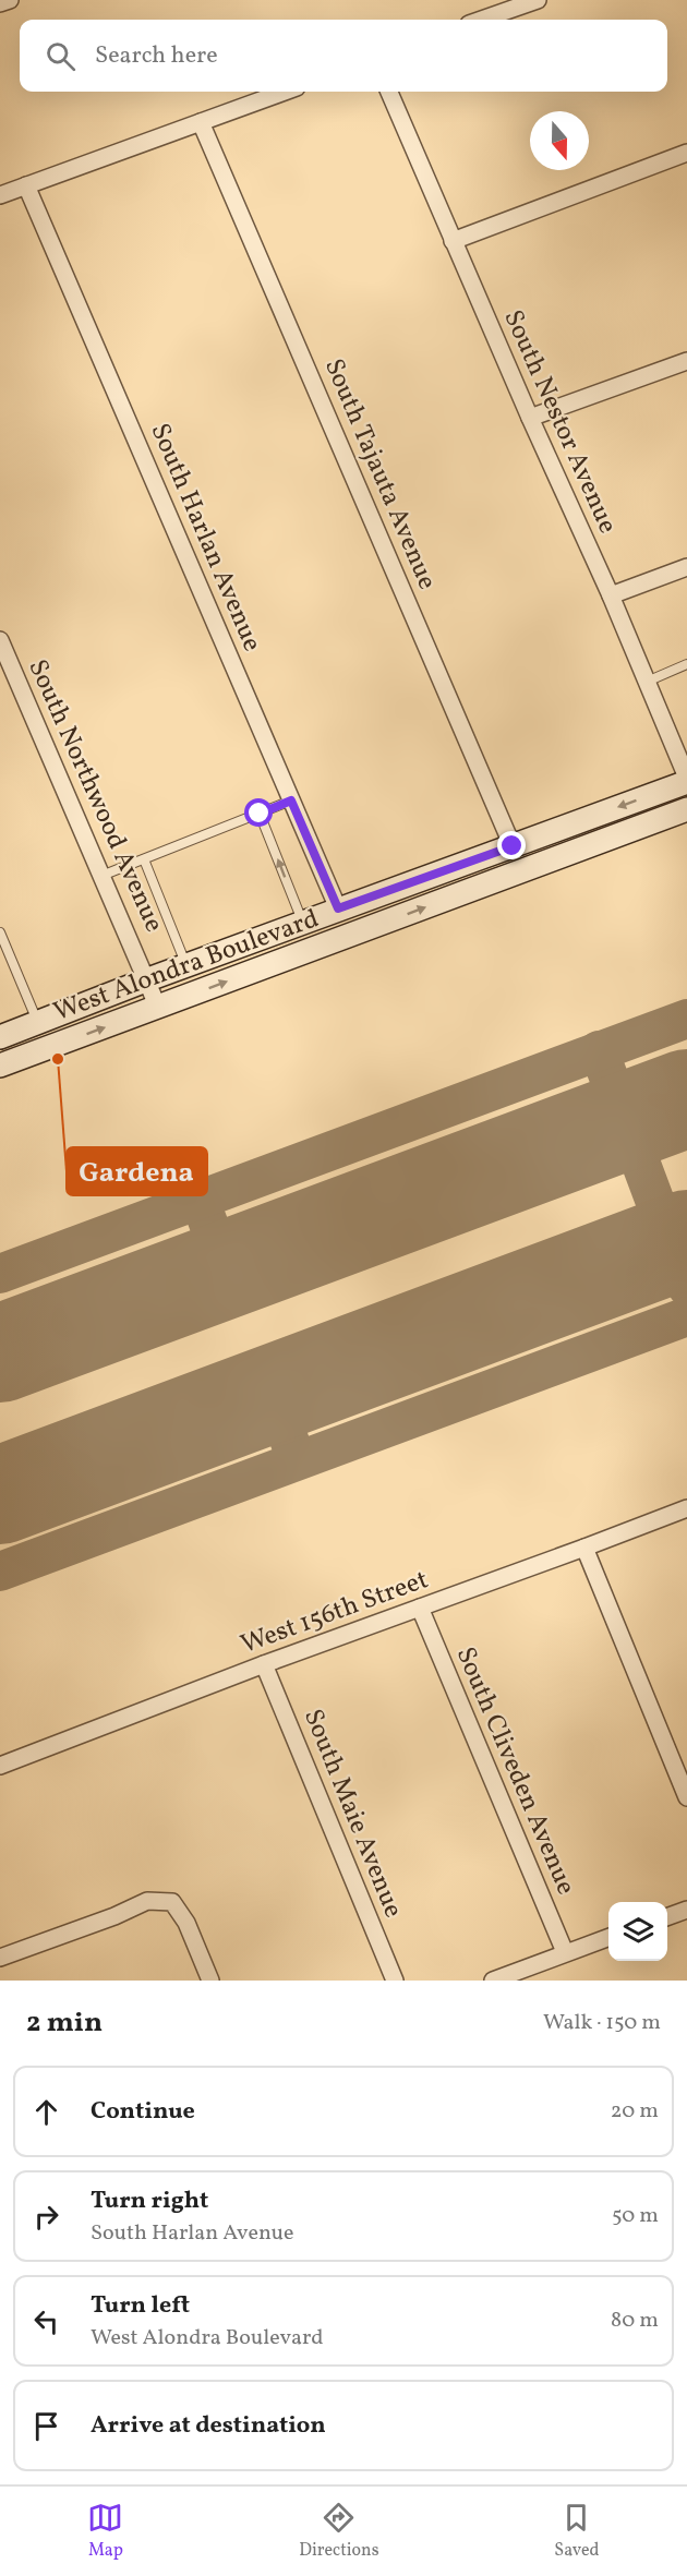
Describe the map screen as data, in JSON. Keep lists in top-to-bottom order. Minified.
{"streets":{"main road":["West Alondra Boulevard"],"street":["South Nestor Avenue","South Tajauta Avenue","South Harlan Avenue","South Northwood Avenue","West 156th Street","South Cliveden Avenue","South Maie Avenue"]},"crossings":[["South Nestor Avenue","West Alondra Boulevard"],["South Tajauta Avenue","West Alondra Boulevard"],["South Harlan Avenue","West Alondra Boulevard"],["South Northwood Avenue","West Alondra Boulevard"],["West 156th Street","South Cliveden Avenue"],["West 156th Street","South Maie Avenue"]],"places":["Gardena"],"north":"bottom","page":{"search":"Search here","heading":["2 min","Walk · 150 m"],"list":[["Continue","20 m"],["Turn right","South Harlan Avenue","50 m"],["Turn left","West Alondra Boulevard","80 m"],"Arrive at destination"],"nav":["Map","Directions","Saved"]}}
